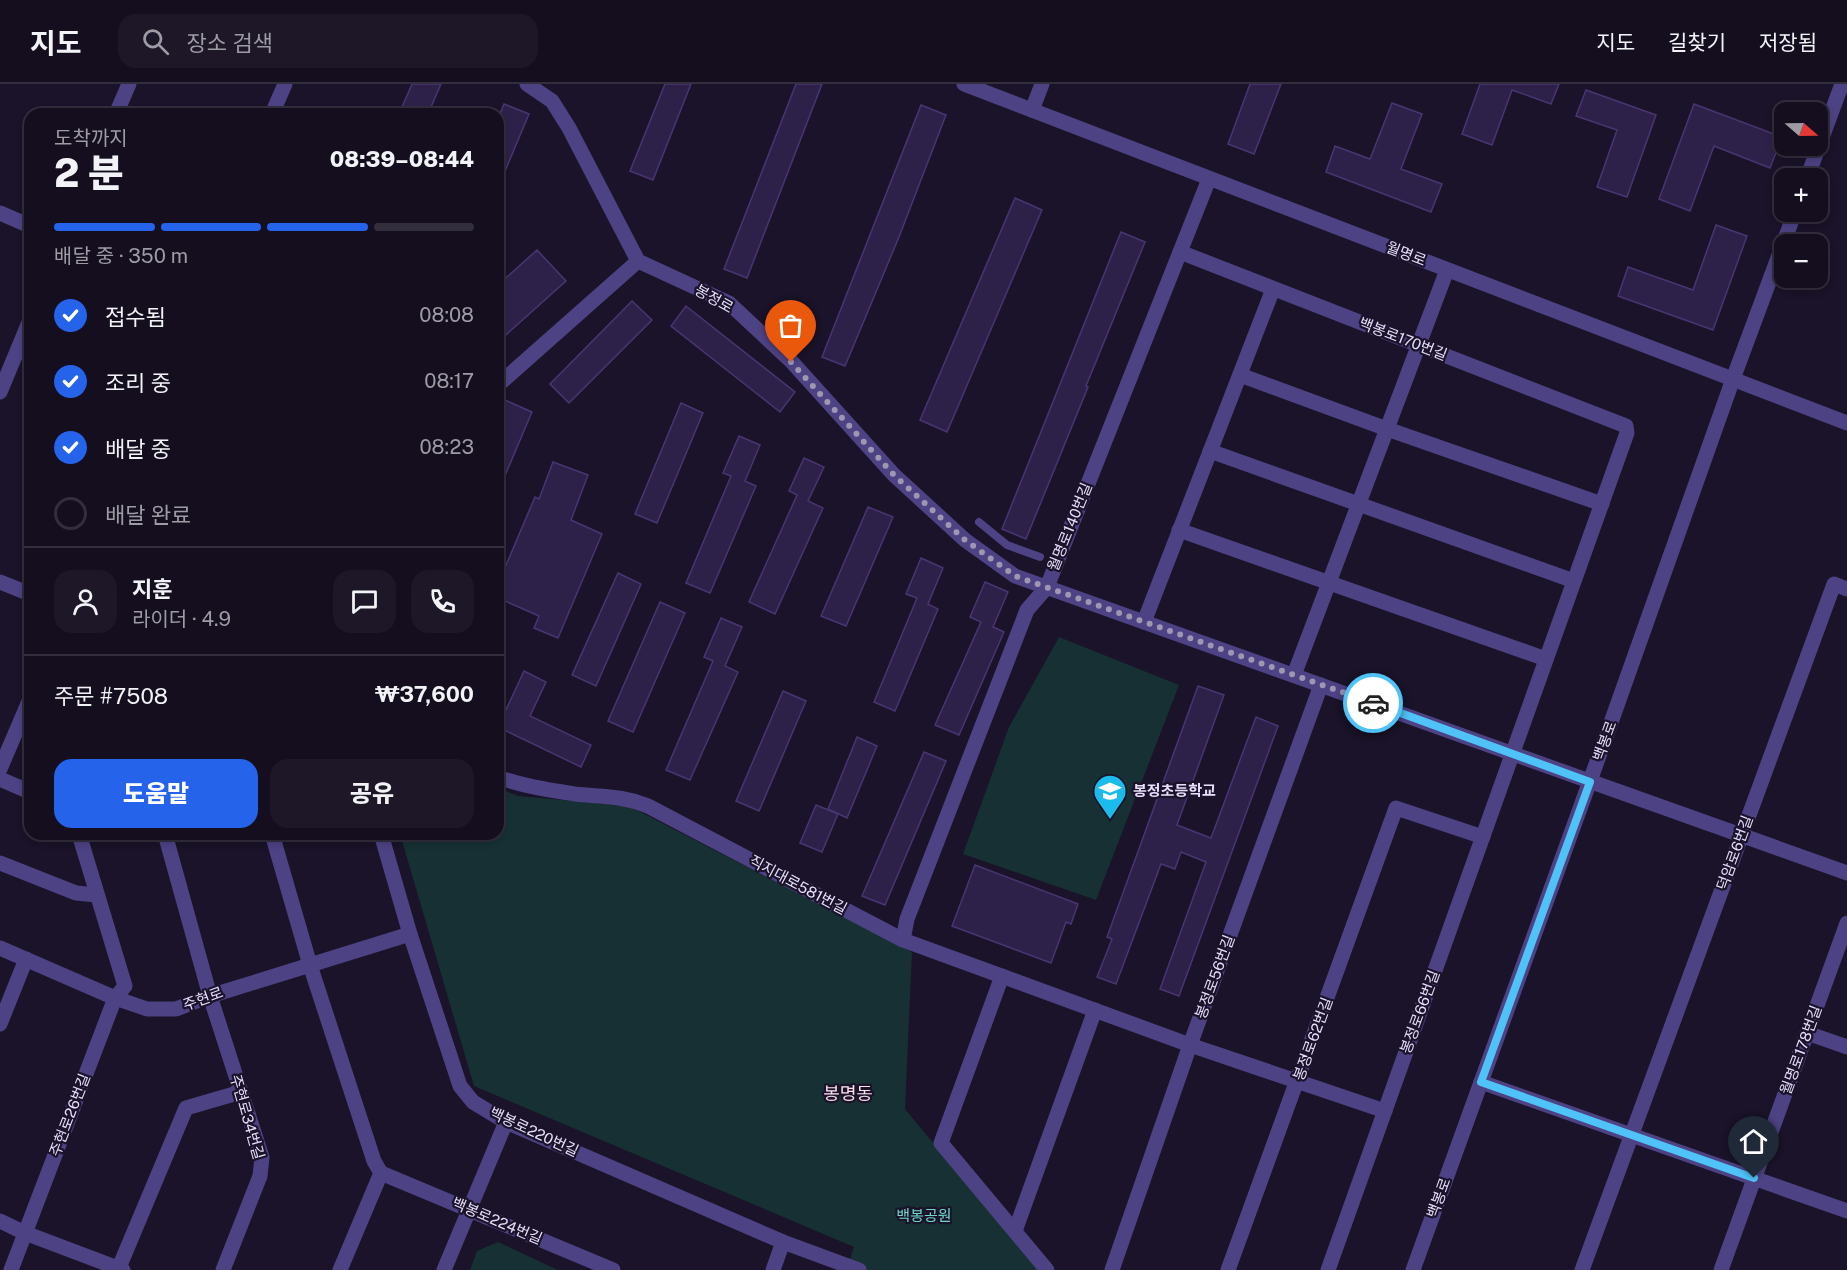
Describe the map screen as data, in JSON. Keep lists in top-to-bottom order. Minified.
{"streets":{"street":["월명로","봉정로","백봉로170번길","월명로140번길","백봉로","덕암로6번길","직지대로581번길","봉정로56번길","주현로","봉정로66번길","봉정로62번길","월명로178번길","주현로26번길","주현로34번길","백봉로220번길","백봉로224번길"]},"crossings":[["월명로","월명로140번길"],["월명로","백봉로"],["봉정로","월명로140번길"],["봉정로","백봉로"],["봉정로","덕암로6번길"],["봉정로","봉정로56번길"],["봉정로","봉정로66번길"],["백봉로170번길","월명로140번길"],["백봉로170번길","봉정로66번길"],["월명로140번길","직지대로581번길"],["직지대로581번길","봉정로56번길"],["직지대로581번길","봉정로66번길"],["직지대로581번길","봉정로62번길"],["주현로","주현로26번길"],["주현로","주현로34번길"],["주현로","백봉로220번길"],["봉정로66번길","봉정로62번길"]],"districts":["봉명동"],"parks":["백봉공원"],"places":{"school or university":["봉정초등학교"]},"north":"right","page":{"header":"지도","search":"장소 검색","nav":["지도","길찾기","저장됨"],"map_buttons":["+","−"],"heading":["2 분","도착까지","08:39–08:44"],"panel":["지훈","라이더 · 4.9","주문 #7508","₩37,600"],"bar":"배달 중 · 350 m","list":[["접수됨","08:08"],["조리 중","08:17"],["배달 중","08:23"],"배달 완료"],"buttons":["도움말","공유"]}}
